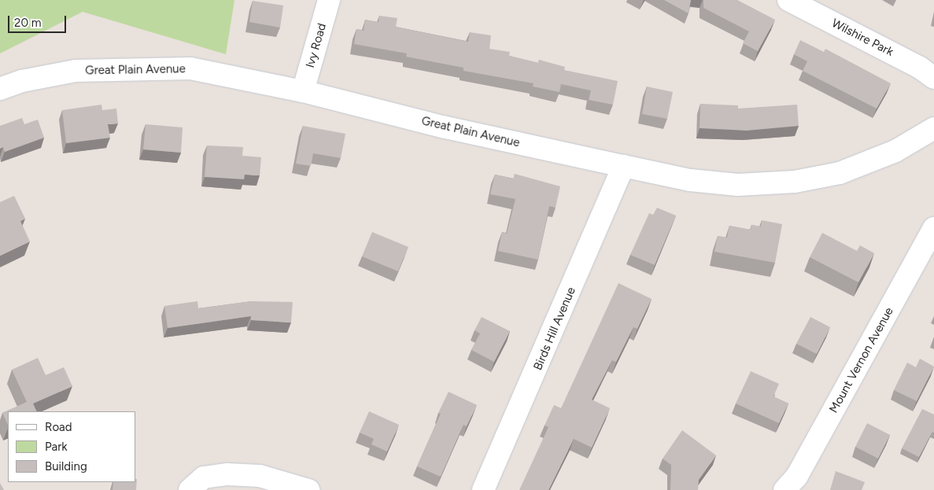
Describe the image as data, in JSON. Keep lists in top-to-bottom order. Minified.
{"streets":{"street":["Wilshire Park","Ivy Road","Great Plain Avenue","Birds Hill Avenue","Mount Vernon Avenue"]},"crossings":[["Ivy Road","Great Plain Avenue"],["Great Plain Avenue","Birds Hill Avenue"]],"legend":["Road","Park","Building"],"scale_bar":"20 m"}
